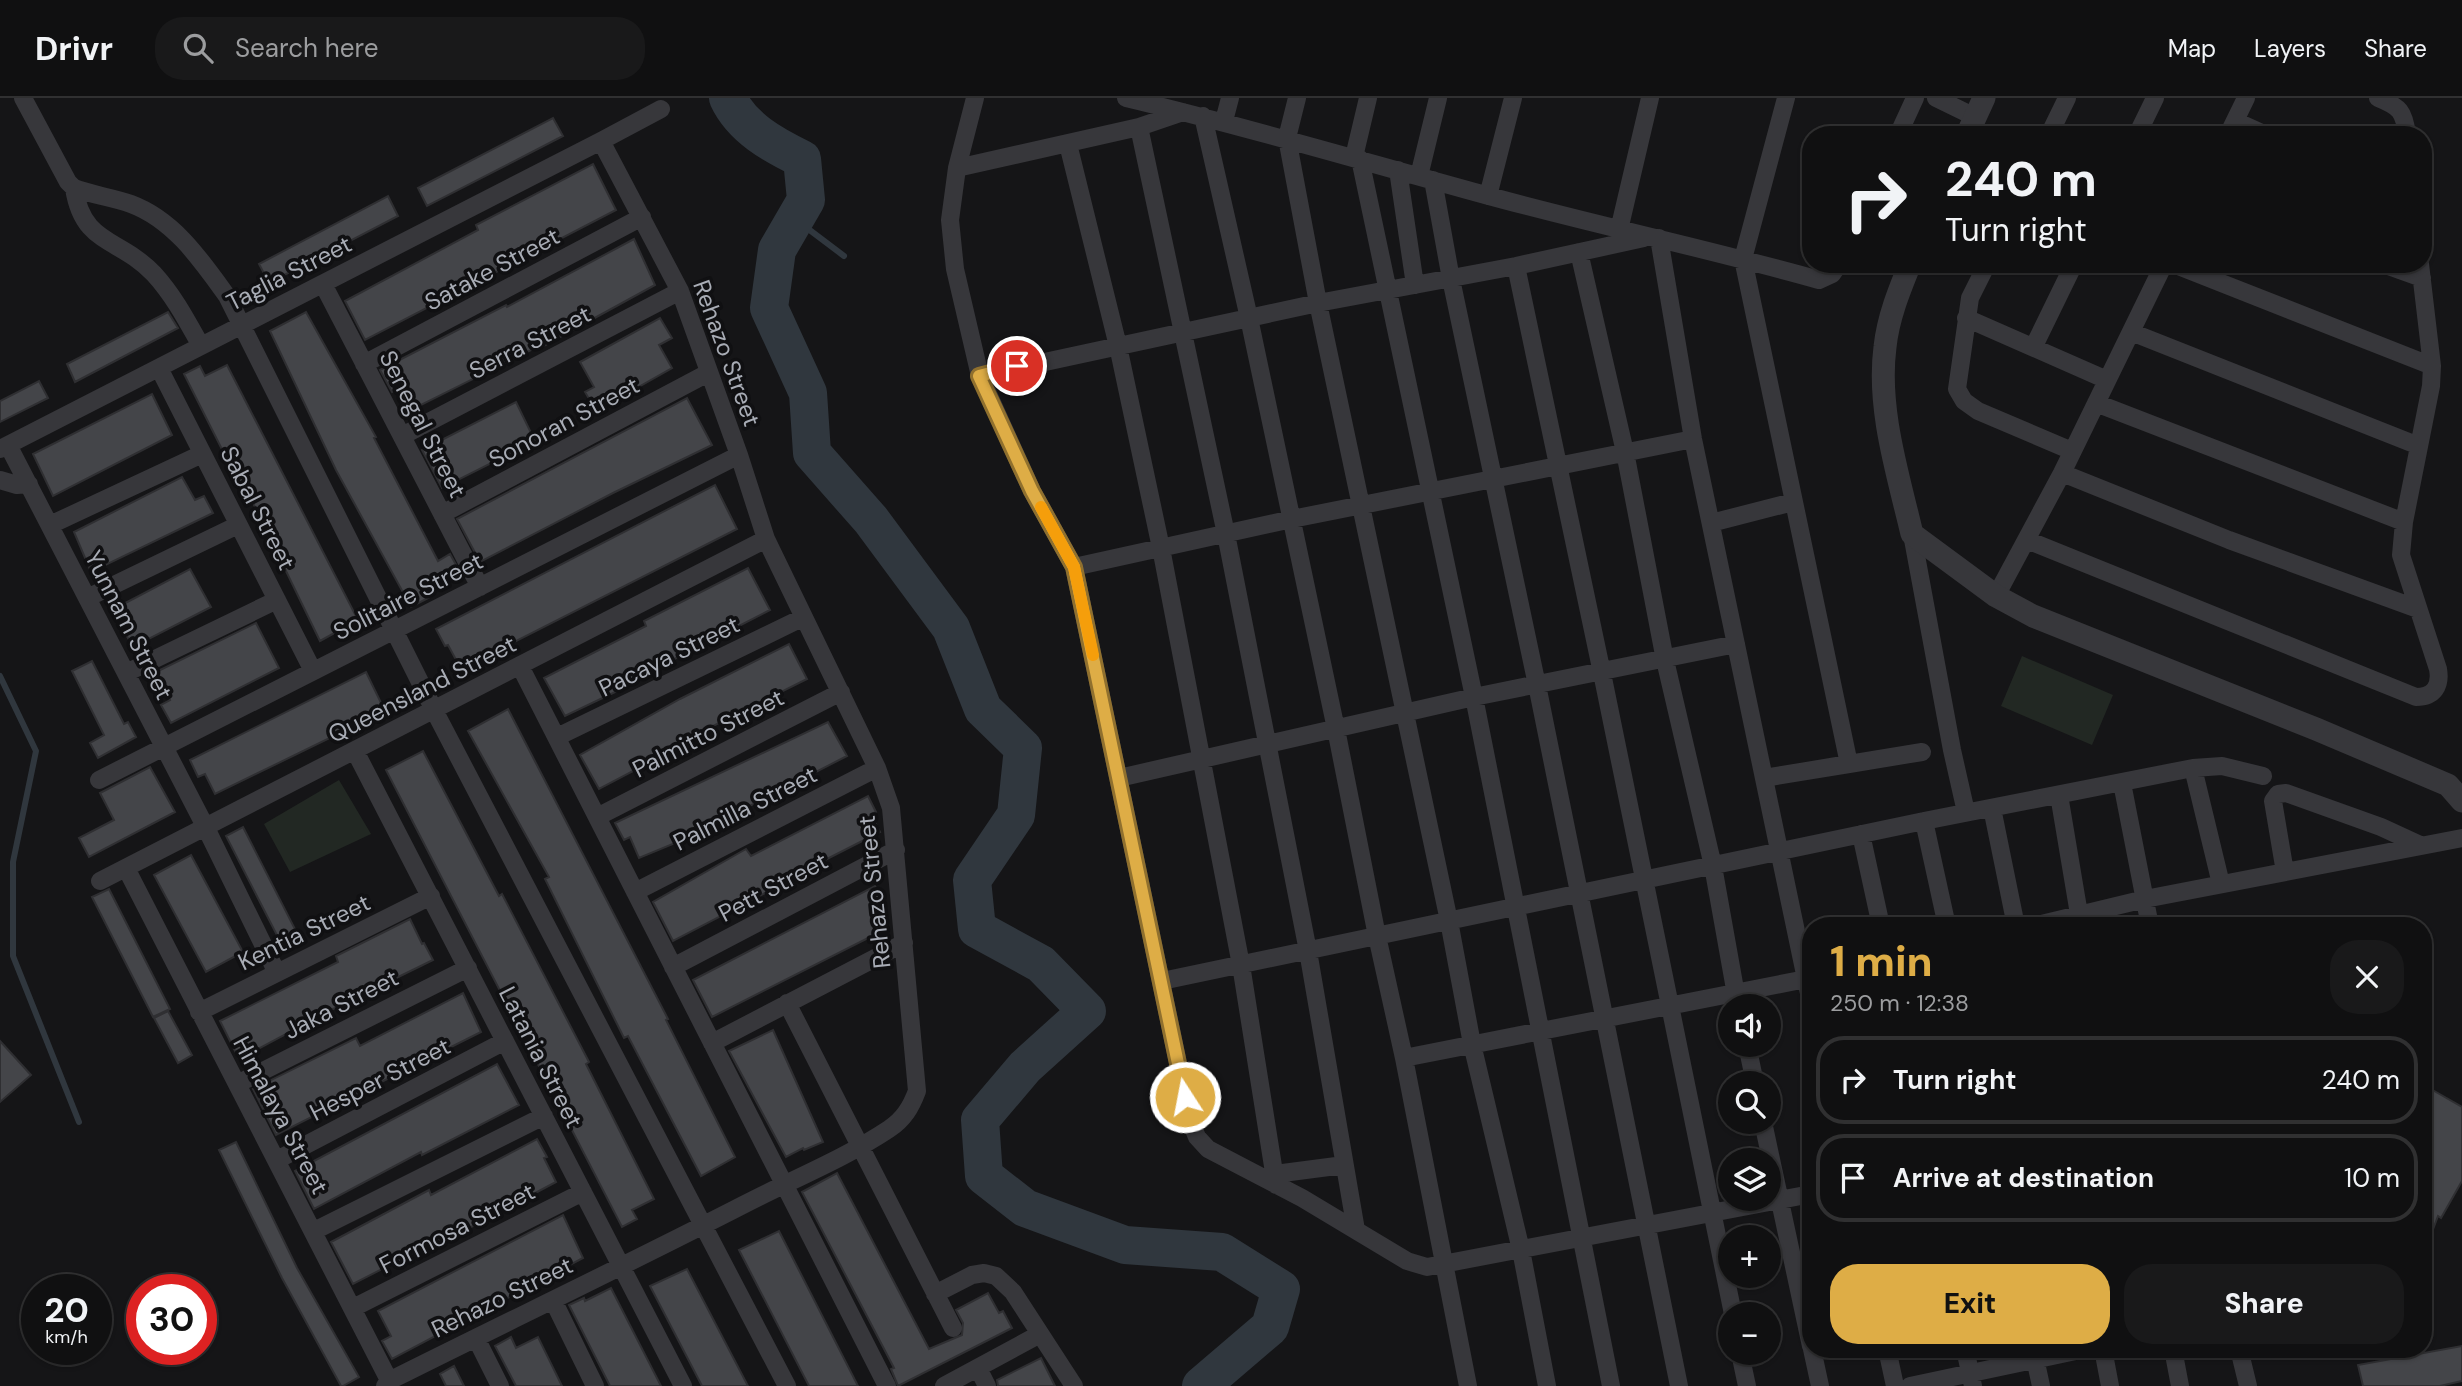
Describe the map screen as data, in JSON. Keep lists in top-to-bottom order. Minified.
{"streets":{"street":["Satake Street","Taglia Street","Serra Street","Rehazo Street","Sonoran Street","Senegal Street","Sabal Street","Solitaire Street","Yunnam Street","Pacaya Street","Queensland Street","Palmitto Street","Palmilla Street","Pett Street","Kentia Street","Jaka Street","Latania Street","Hesper Street","Himalaya Street","Formosa Street"]},"crossings":[["Satake Street","Rehazo Street"],["Satake Street","Senegal Street"],["Taglia Street","Rehazo Street"],["Taglia Street","Senegal Street"],["Taglia Street","Sabal Street"],["Taglia Street","Yunnam Street"],["Serra Street","Rehazo Street"],["Serra Street","Senegal Street"],["Rehazo Street","Sonoran Street"],["Rehazo Street","Solitaire Street"],["Rehazo Street","Pacaya Street"],["Rehazo Street","Queensland Street"],["Rehazo Street","Palmitto Street"],["Rehazo Street","Palmilla Street"],["Rehazo Street","Pett Street"],["Rehazo Street","Latania Street"],["Rehazo Street","Himalaya Street"],["Sonoran Street","Senegal Street"],["Senegal Street","Solitaire Street"],["Sabal Street","Solitaire Street"],["Solitaire Street","Yunnam Street"],["Yunnam Street","Queensland Street"],["Yunnam Street","Kentia Street"],["Queensland Street","Latania Street"],["Queensland Street","Himalaya Street"],["Kentia Street","Latania Street"],["Kentia Street","Himalaya Street"],["Jaka Street","Latania Street"],["Jaka Street","Himalaya Street"],["Latania Street","Hesper Street"],["Latania Street","Formosa Street"],["Hesper Street","Himalaya Street"],["Himalaya Street","Formosa Street"]],"page":{"header":"Drivr","search":"Search here","nav":["Map","Layers","Share"],"turn":["240 m","Turn right"],"heading":["1 min","250 m · 12:38"],"map_buttons":["+","−"],"list":[{"name":"Turn right","value":"240 m"},{"name":"Arrive at destination","value":"10 m"}],"buttons":["Exit","Share"],"speed":"20 km/h","limit":"30"}}
